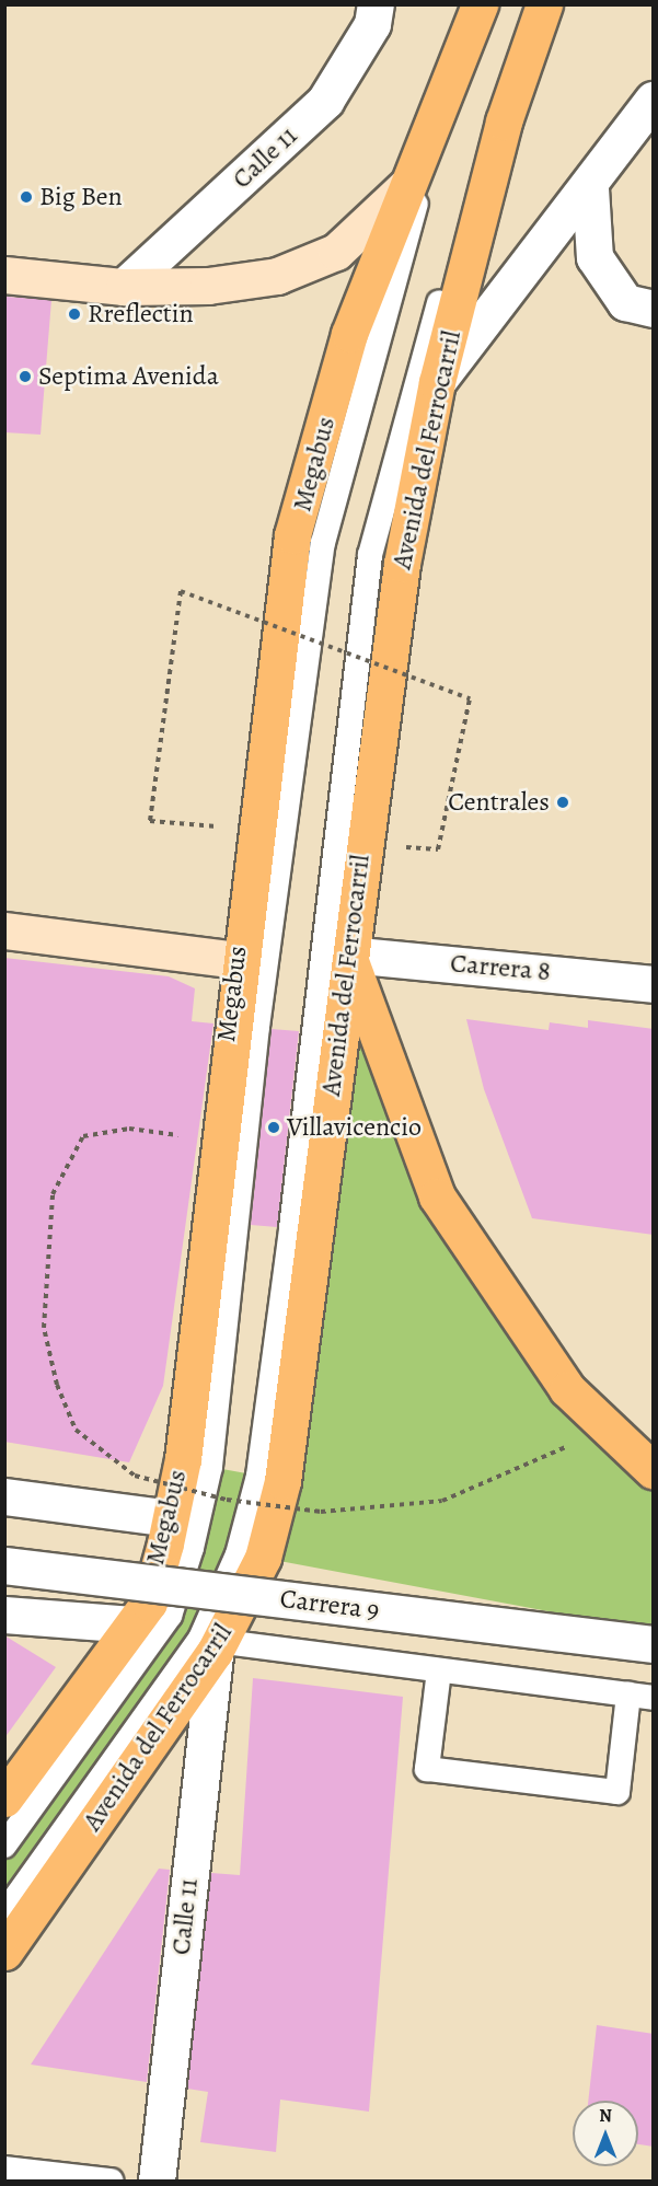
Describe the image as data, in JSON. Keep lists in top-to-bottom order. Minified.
{"streets":{"main road":["Avenida del Ferrocarril"],"street":["Calle 11","Carrera 8","Carrera 9"],"lane":["Megabus"]},"crossings":[["Calle 11","Avenida del Ferrocarril"],["Avenida del Ferrocarril","Carrera 8"]],"places":["Big Ben","Rreflectin","Septima Avenida","Centrales","Villavicencio"],"north":"top"}
